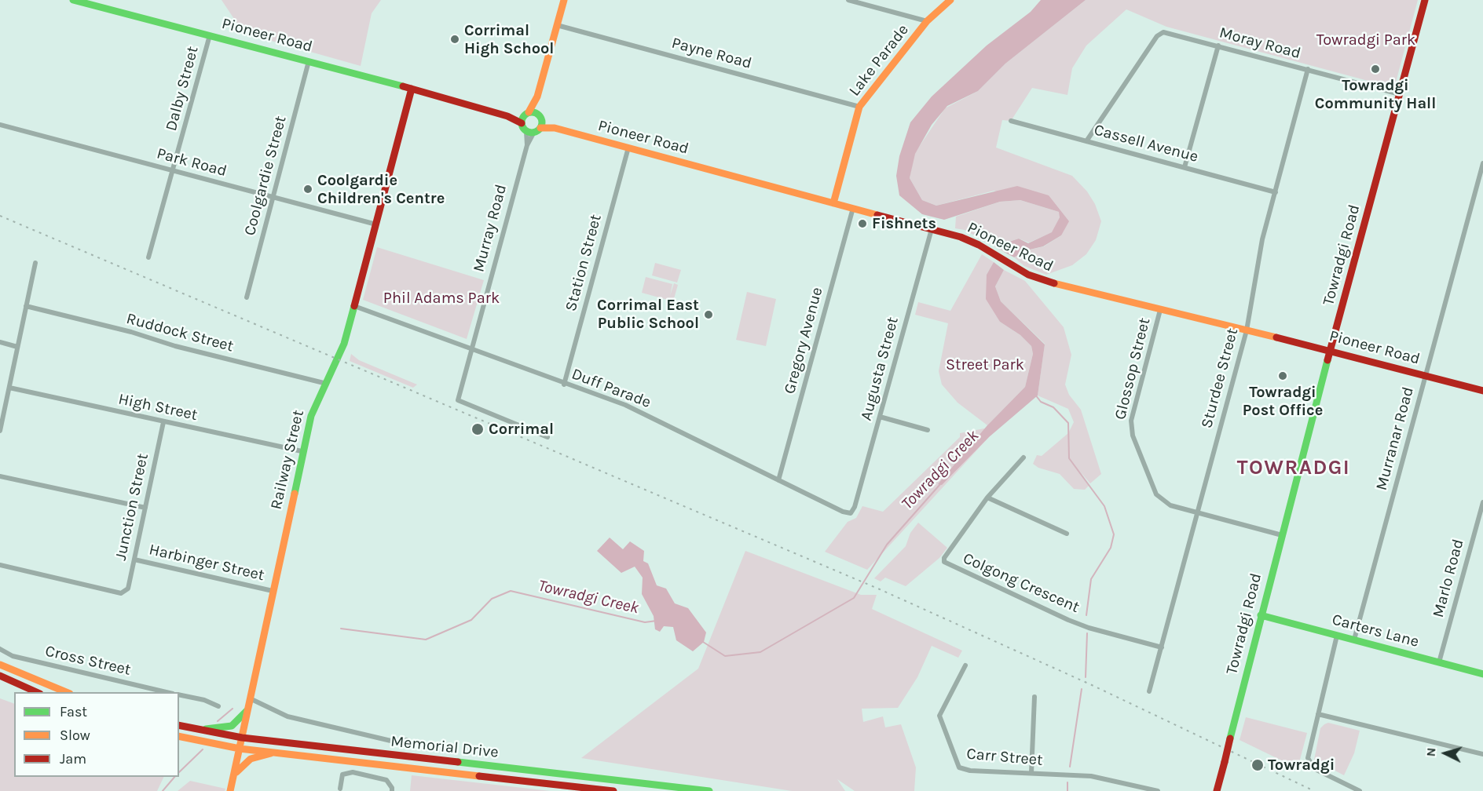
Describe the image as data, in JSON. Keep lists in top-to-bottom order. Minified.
{"streets":{"main road":["Pioneer Road","Lake Parade","Towradgi Road","Railway Street","Carters Lane","Memorial Drive"],"street":["Moray Road","Payne Road","Dalby Street","Cassell Avenue","Park Road","Coolgardie Street","Murray Road","Station Street","Ruddock Street","Gregory Avenue","Augusta Street","Glossop Street","Sturdee Street","Duff Parade","High Street","Murranar Road","Junction Street","Harbinger Street","Marlo Road","Colgong Crescent","Cross Street","Carr Street"]},"crossings":[["Pioneer Road","Lake Parade"],["Pioneer Road","Dalby Street"],["Pioneer Road","Coolgardie Street"],["Pioneer Road","Murray Road"],["Pioneer Road","Towradgi Road"],["Pioneer Road","Station Street"],["Pioneer Road","Gregory Avenue"],["Pioneer Road","Augusta Street"],["Pioneer Road","Glossop Street"],["Pioneer Road","Sturdee Street"],["Pioneer Road","Murranar Road"],["Pioneer Road","Railway Street"],["Moray Road","Cassell Avenue"],["Moray Road","Towradgi Road"],["Moray Road","Sturdee Street"],["Payne Road","Lake Parade"],["Dalby Street","Park Road"],["Cassell Avenue","Sturdee Street"],["Park Road","Coolgardie Street"],["Park Road","Railway Street"],["Murray Road","Duff Parade"],["Towradgi Road","Glossop Street"],["Towradgi Road","Carters Lane"],["Station Street","Duff Parade"],["Ruddock Street","Railway Street"],["Gregory Avenue","Duff Parade"],["Augusta Street","Duff Parade"],["Glossop Street","Sturdee Street"],["Sturdee Street","Colgong Crescent"],["Duff Parade","Railway Street"],["High Street","Railway Street"],["High Street","Junction Street"],["Murranar Road","Carters Lane"],["Railway Street","Harbinger Street"],["Railway Street","Memorial Drive"],["Junction Street","Harbinger Street"],["Marlo Road","Carters Lane"]],"districts":["TOWRADGI"],"water":["Towradgi Creek"],"parks":["Towradgi Park","Phil Adams Park","Street Park"],"places":["Corrimal High School","Towradgi Community Hall","Coolgardie Children's Centre","Fishnets","Corrimal East Public School","Towradgi Post Office","Corrimal","Towradgi"],"legend":["Fast","Slow","Jam"],"north":"left"}
